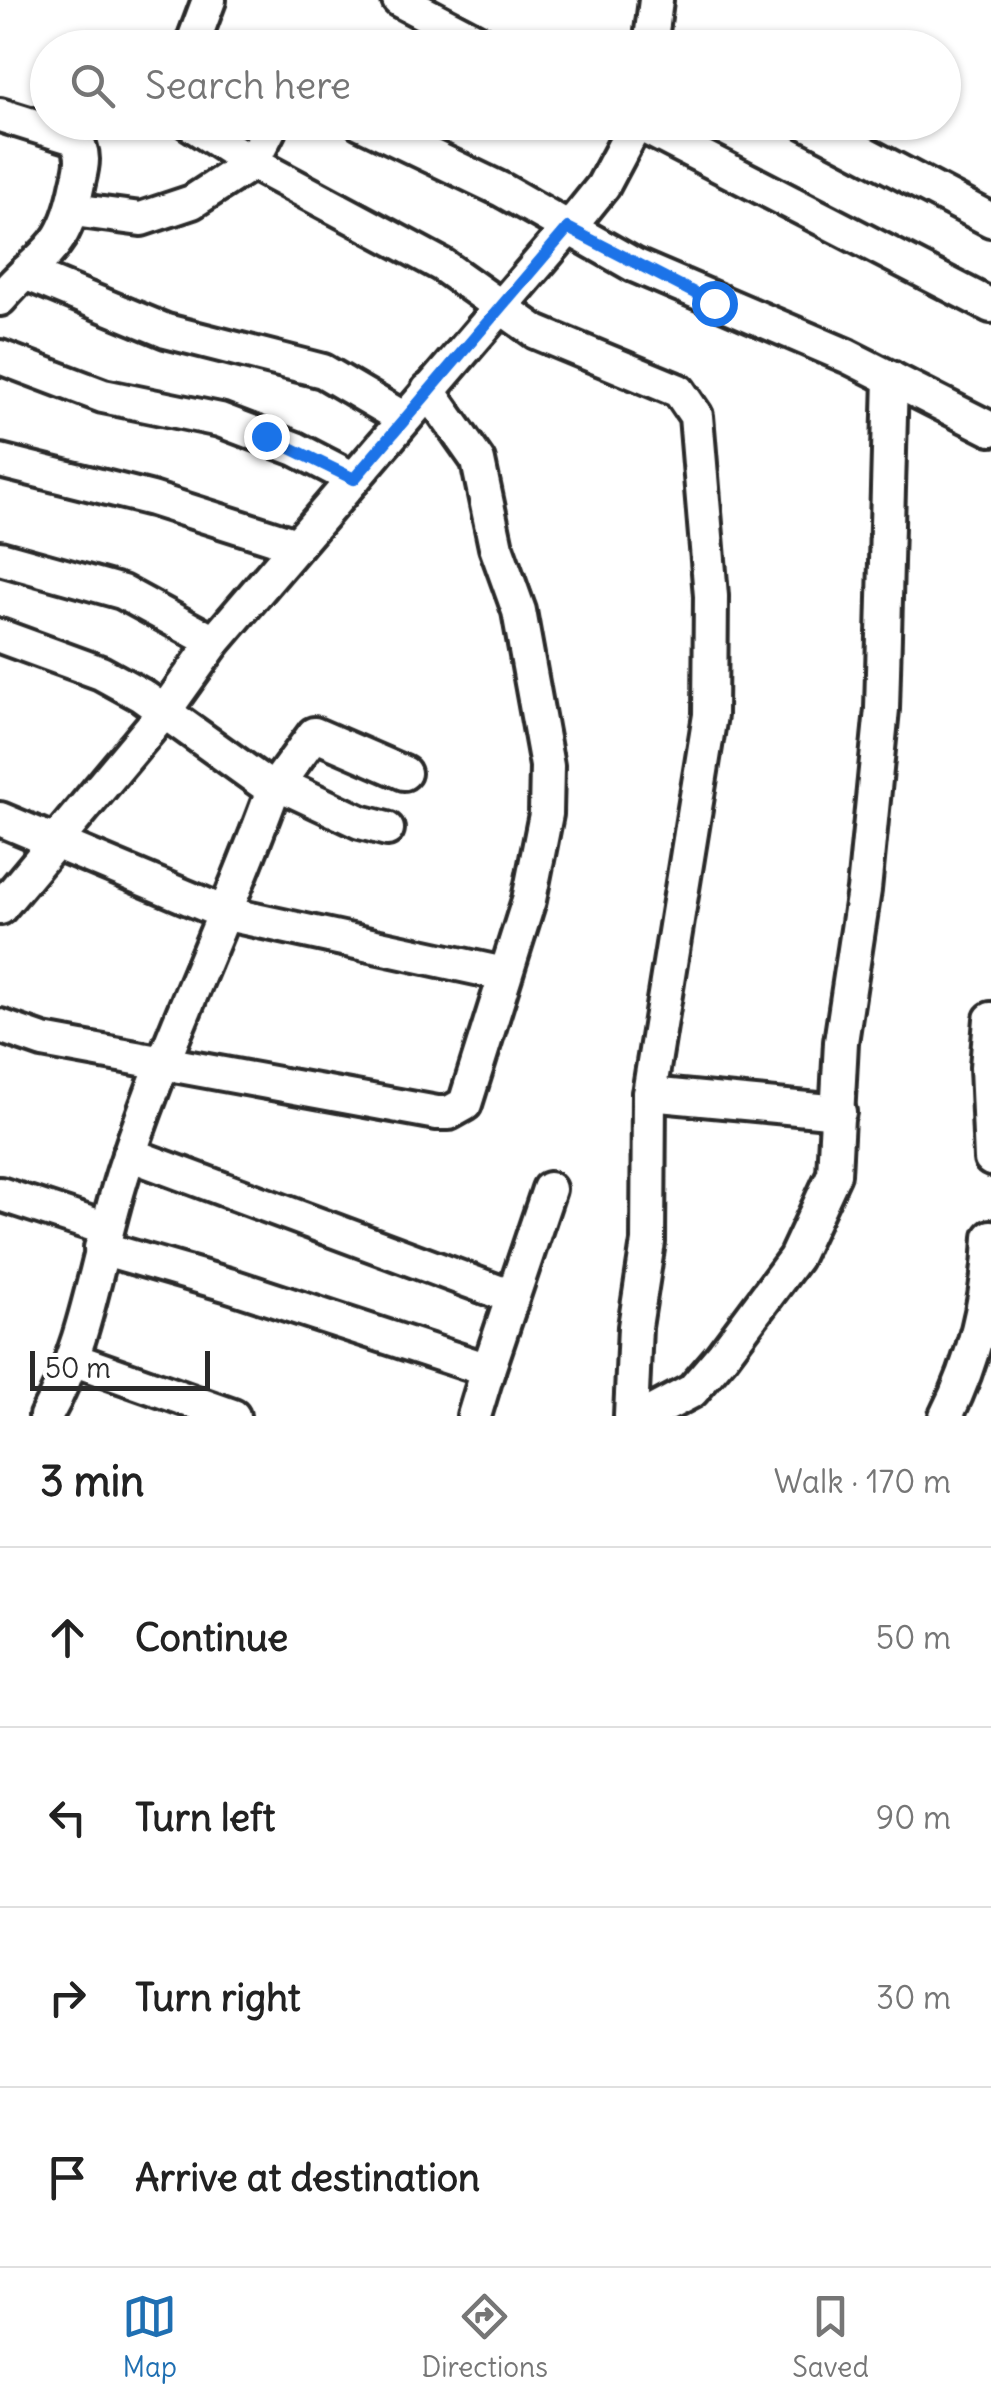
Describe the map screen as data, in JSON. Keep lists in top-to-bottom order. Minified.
{"scale_bar":"50 m","page":{"search":"Search here","scale":"50 m","heading":["3 min","Walk · 170 m"],"list":[["Continue","50 m"],["Turn left","90 m"],["Turn right","30 m"],"Arrive at destination"],"nav":["Map","Directions","Saved"]}}
